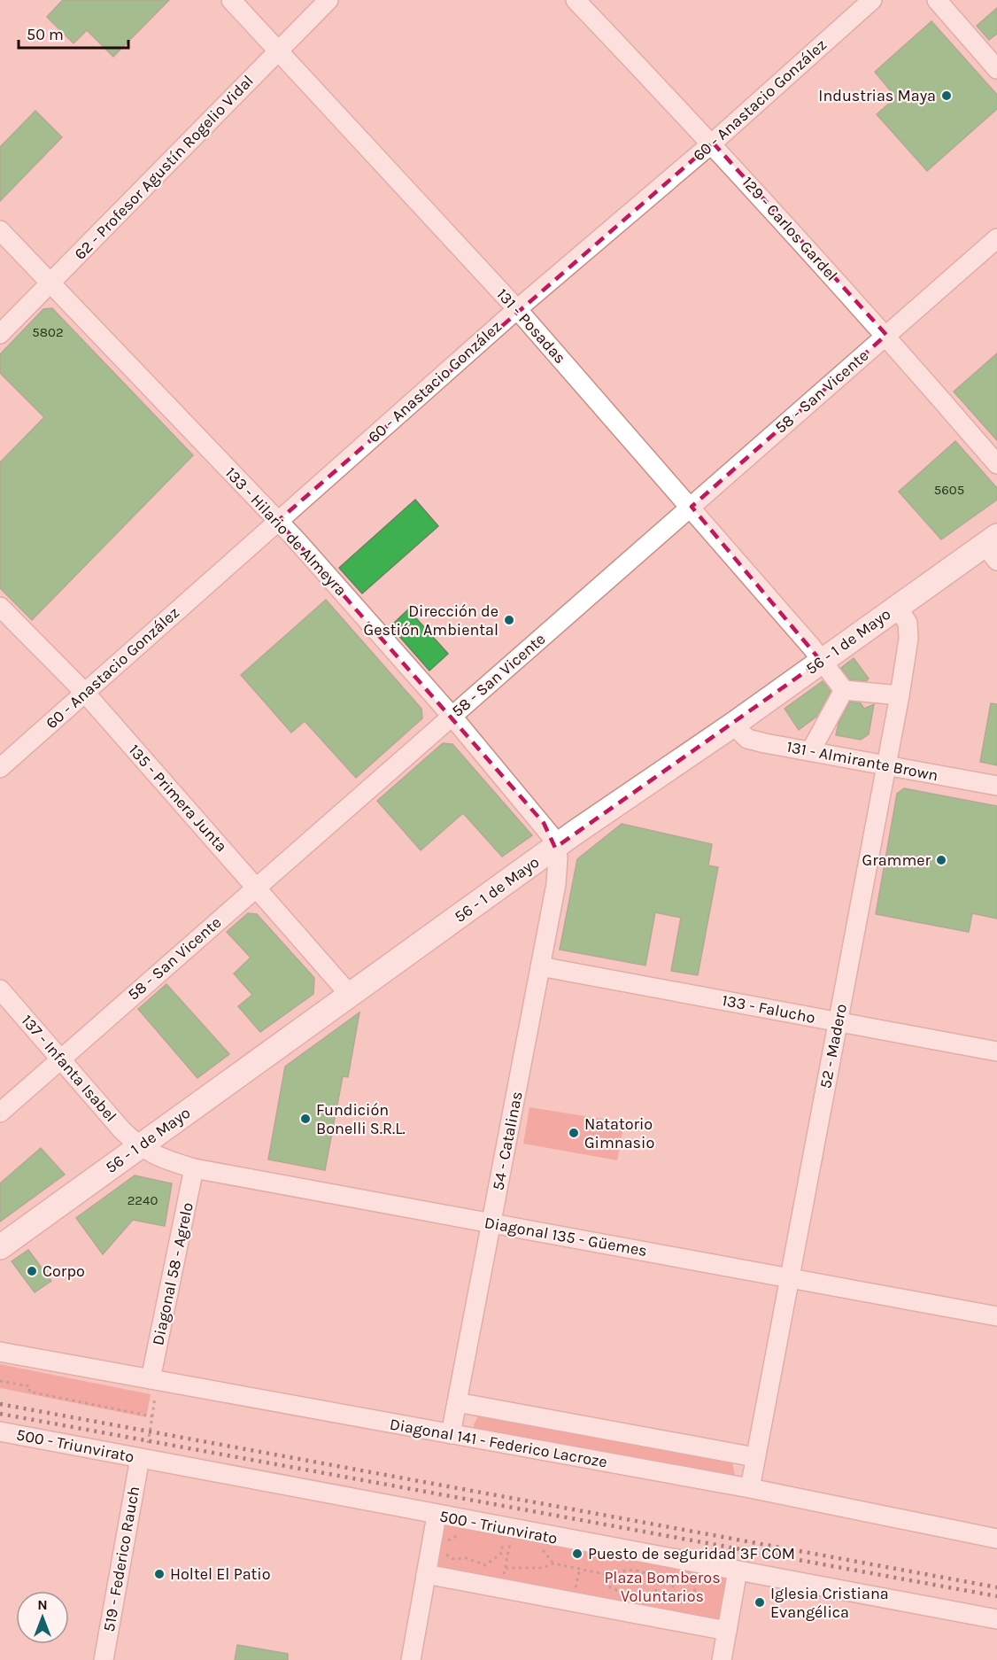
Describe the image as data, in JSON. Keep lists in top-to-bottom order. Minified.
{"streets":{"main road":["56 - 1 de Mayo"],"street":["60 - Anastacio González","62 - Profesor Agustín Rogelio Vidal","129 - Carlos Gardel","131 - Posadas","58 - San Vicente","133 - Hilario de Almeyra","131 - Almirante Brown","135 - Primera Junta","133 - Falucho","52 - Madero","137 - Infanta Isabel","54 - Catalinas","Diagonal 135 - Güemes","Diagonal 58 - Agrelo","Diagonal 141 - Federico Lacroze","500 - Triunvirato","519 - Federico Rauch"]},"crossings":[["60 - Anastacio González","129 - Carlos Gardel"],["60 - Anastacio González","131 - Posadas"],["60 - Anastacio González","133 - Hilario de Almeyra"],["60 - Anastacio González","135 - Primera Junta"],["62 - Profesor Agustín Rogelio Vidal","131 - Posadas"],["62 - Profesor Agustín Rogelio Vidal","133 - Hilario de Almeyra"],["129 - Carlos Gardel","58 - San Vicente"],["131 - Posadas","58 - San Vicente"],["131 - Posadas","56 - 1 de Mayo"],["58 - San Vicente","133 - Hilario de Almeyra"],["58 - San Vicente","135 - Primera Junta"],["58 - San Vicente","137 - Infanta Isabel"],["133 - Hilario de Almeyra","56 - 1 de Mayo"],["133 - Hilario de Almeyra","54 - Catalinas"],["56 - 1 de Mayo","131 - Almirante Brown"],["56 - 1 de Mayo","135 - Primera Junta"],["56 - 1 de Mayo","52 - Madero"],["56 - 1 de Mayo","137 - Infanta Isabel"],["56 - 1 de Mayo","54 - Catalinas"],["56 - 1 de Mayo","Diagonal 135 - Güemes"],["131 - Almirante Brown","52 - Madero"],["133 - Falucho","52 - Madero"],["133 - Falucho","54 - Catalinas"],["52 - Madero","Diagonal 135 - Güemes"],["52 - Madero","Diagonal 141 - Federico Lacroze"],["137 - Infanta Isabel","Diagonal 135 - Güemes"],["54 - Catalinas","Diagonal 135 - Güemes"],["54 - Catalinas","Diagonal 141 - Federico Lacroze"],["Diagonal 135 - Güemes","Diagonal 58 - Agrelo"],["Diagonal 58 - Agrelo","Diagonal 141 - Federico Lacroze"],["500 - Triunvirato","519 - Federico Rauch"]],"parks":["Plaza Bomberos Voluntarios"],"places":["Industrias Maya","Dirección de Gestión Ambiental","Grammer","Fundición Bonelli S.R.L.","Natatorio Gimnasio","Corpo","Puesto de seguridad 3F COM","Holtel El Patio","Iglesia Cristiana Evangélica"],"house_numbers":["5802","5605","2240"],"scale_bar":"50 m","north":"top"}
